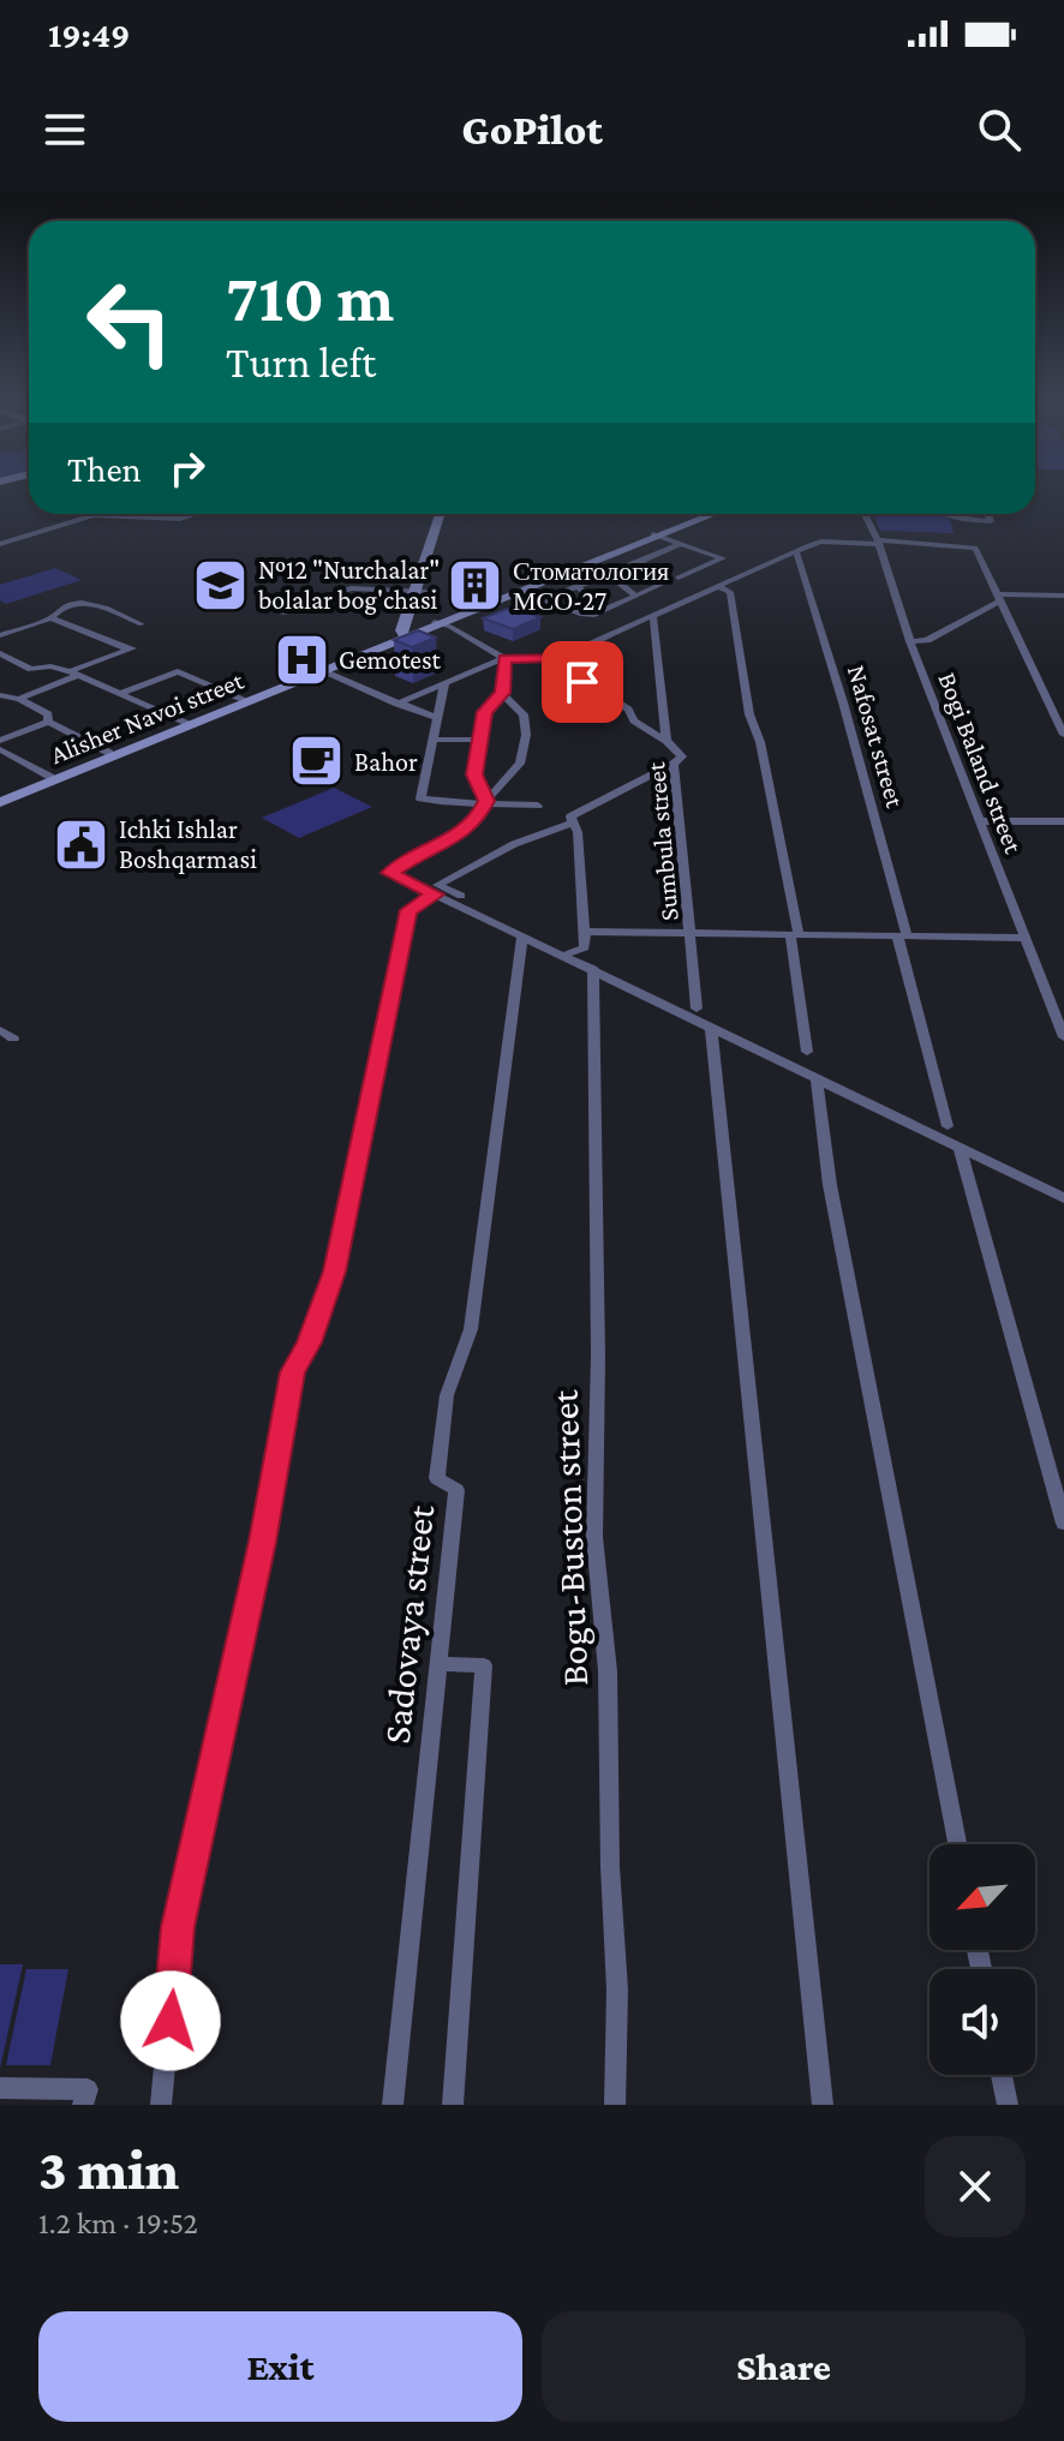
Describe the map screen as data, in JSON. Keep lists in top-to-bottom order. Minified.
{"streets":{"main road":["Alisher Navoi street"],"street":["Nafosat street","Bogi Baland street","Sumbula street","Bogu-Buston street","Sadovaya street"]},"places":{"school or university":["№12 \"Nurchalar\" bolalar bog'chasi"],"building":["Стоматология МСО-27"],"hospital":["Gemotest"],"cafe":["Bahor"],"public building":["Ichki Ishlar Boshqarmasi"]},"north":"bottom left","page":{"status":"19:49","header":"GoPilot","turn":["710 m","Turn left"],"then":"Then","heading":["3 min","1.2 km · 19:52"],"buttons":["Exit","Share"]}}
